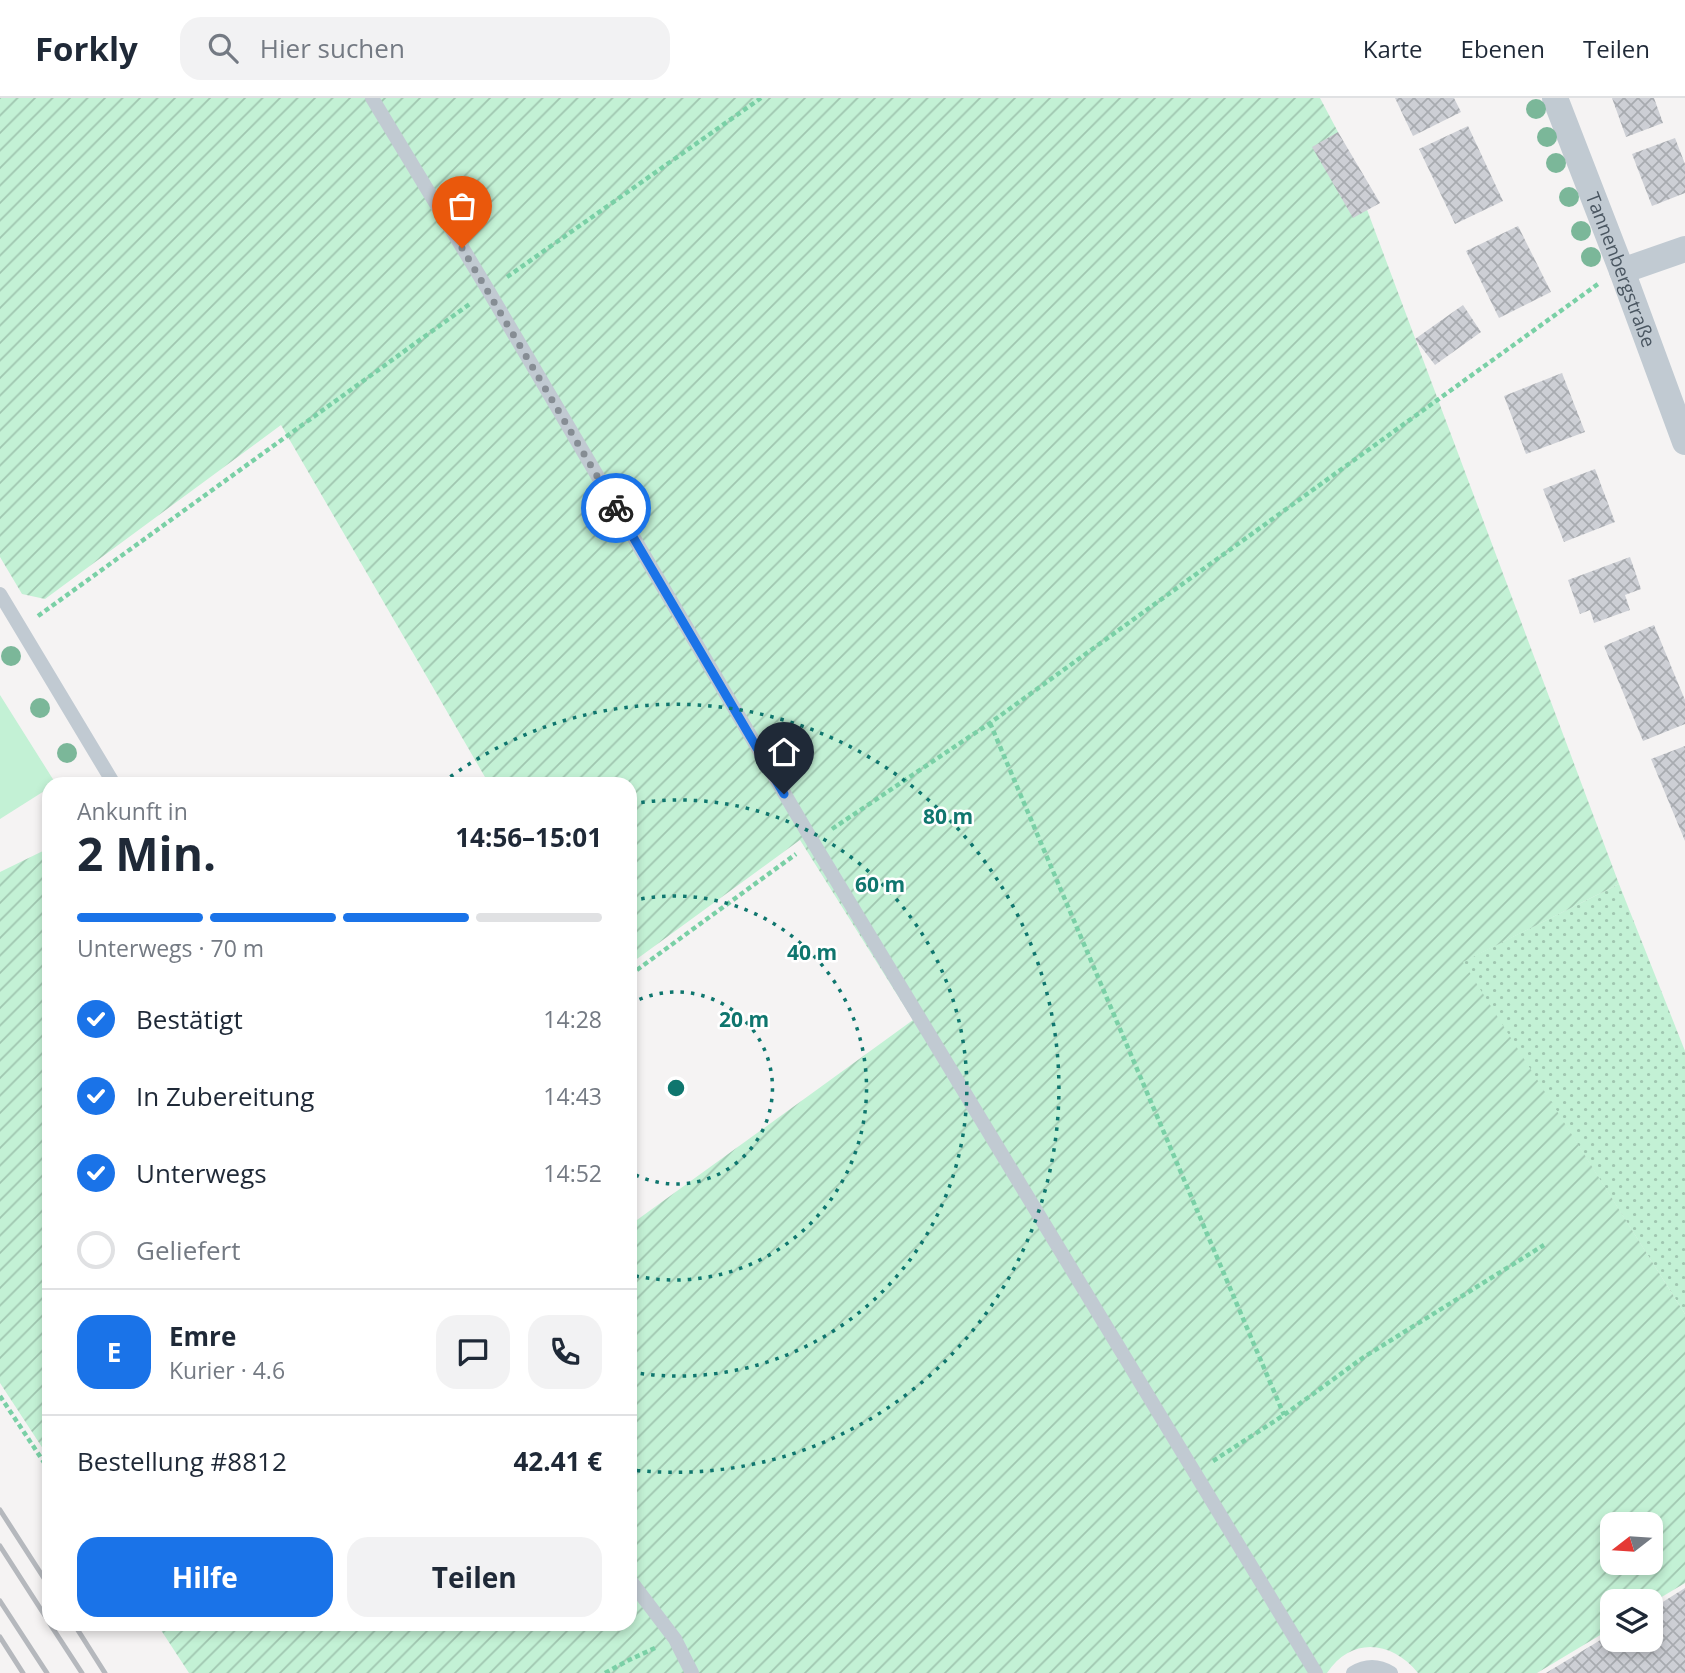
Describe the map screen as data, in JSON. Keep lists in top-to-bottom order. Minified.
{"streets":{"street":["Tannenbergstraße"]},"north":"left","page":{"header":"Forkly","search":"Hier suchen","nav":["Karte","Ebenen","Teilen"],"heading":["2 Min.","Ankunft in","14:56–15:01"],"panel":["Emre","Kurier · 4.6","Bestellung #8812","42.41 €"],"bar":"Unterwegs · 70 m","list":[["Bestätigt","14:28"],["In Zubereitung","14:43"],["Unterwegs","14:52"],"Geliefert"],"round":"E","buttons":["Hilfe","Teilen"]},"rings":["80 m","60 m","40 m","20 m"]}
